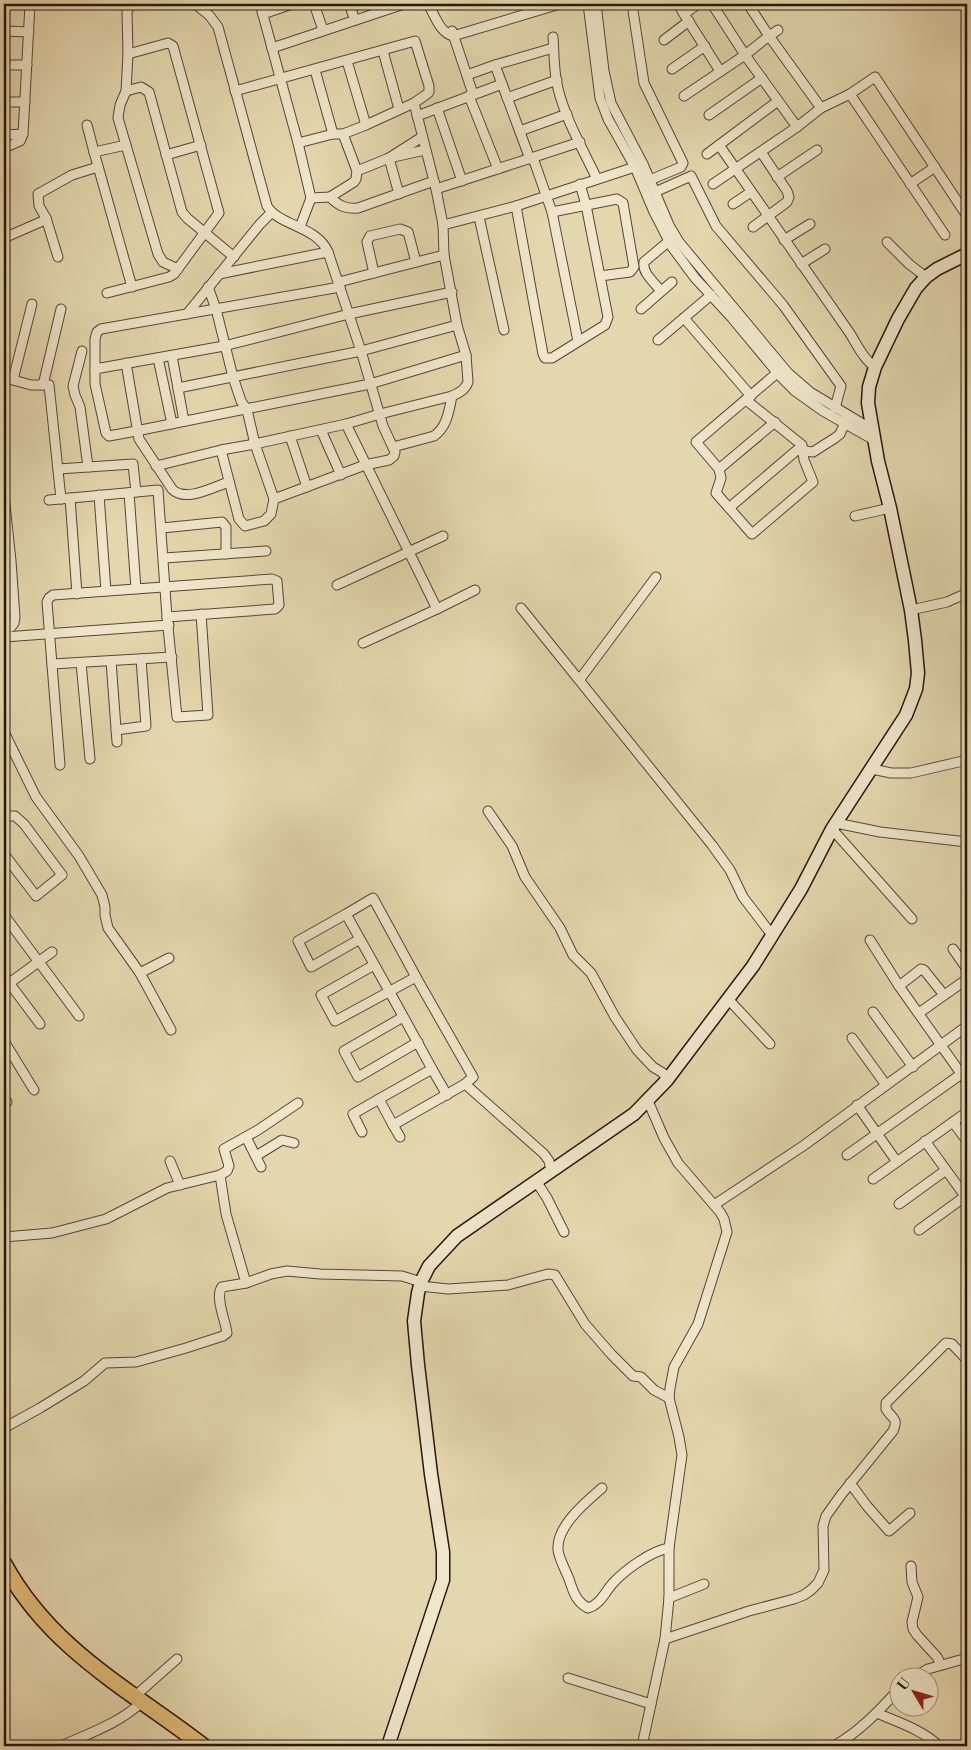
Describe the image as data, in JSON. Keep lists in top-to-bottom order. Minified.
{"north":"top left"}
